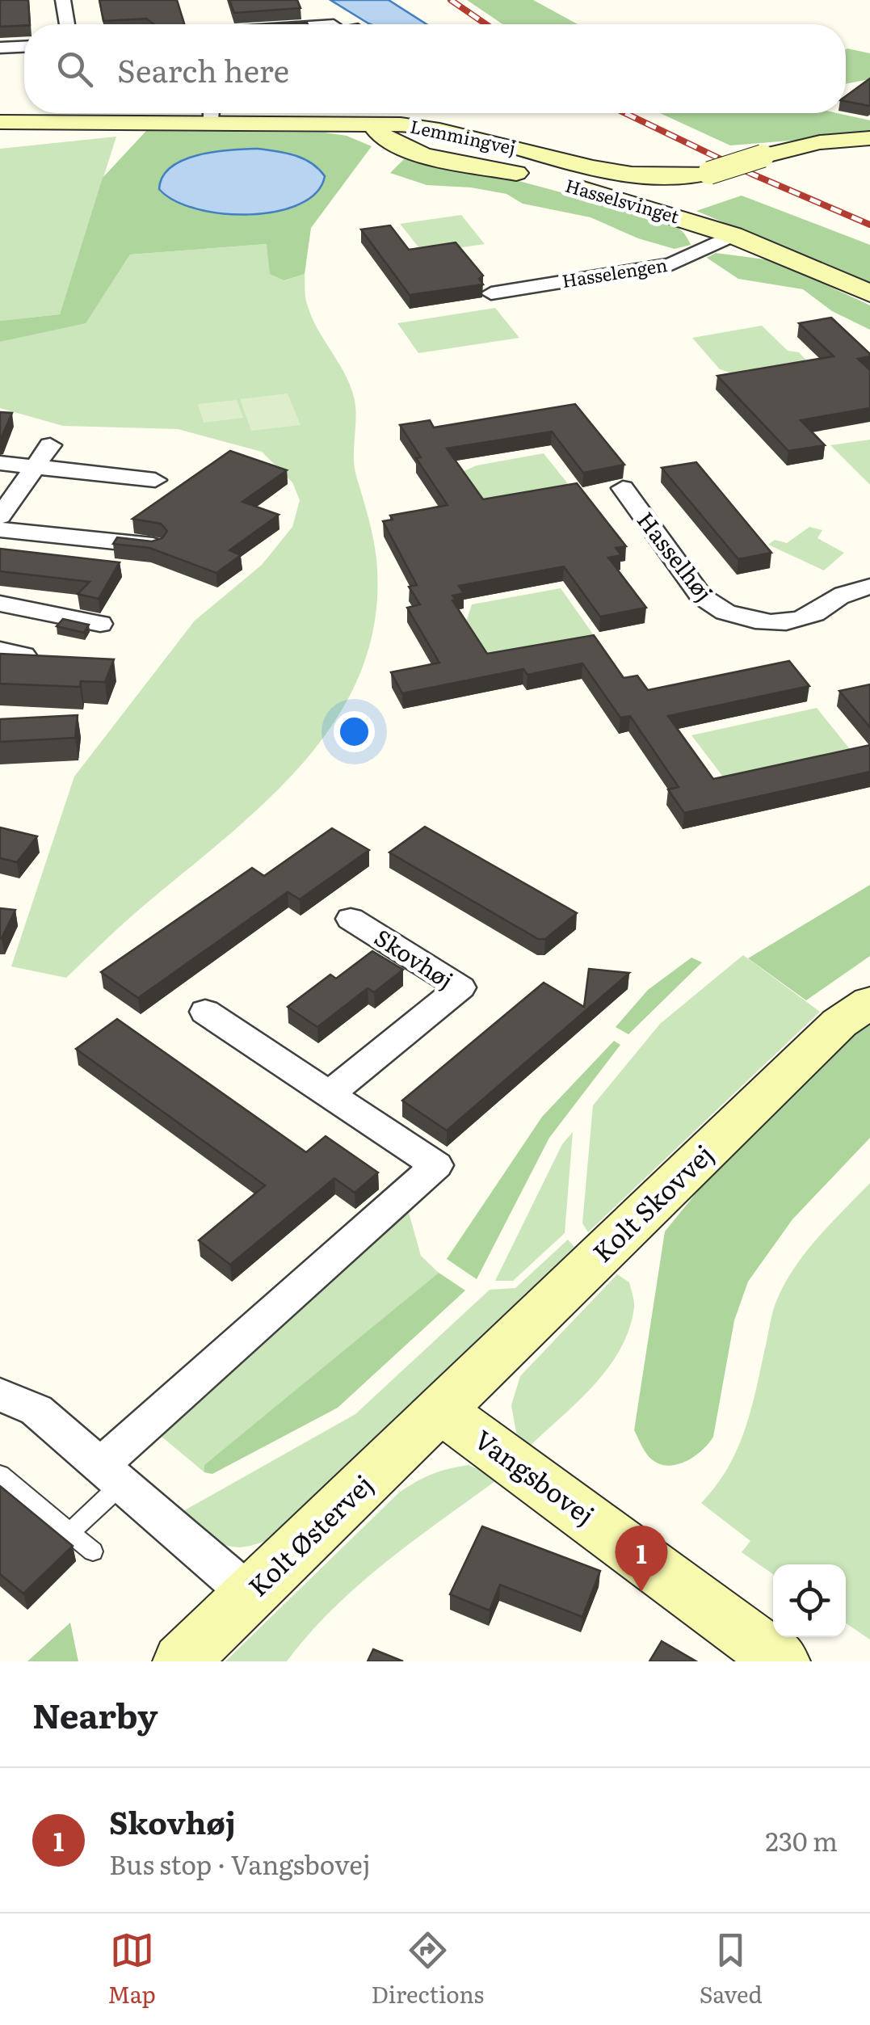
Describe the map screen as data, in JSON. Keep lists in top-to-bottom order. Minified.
{"streets":{"street":["Lemmingvej","Hasselsvinget","Hasselengen","Hasselhøj","Skovhøj","Kolt Skovvej","Vangsbovej","Kolt Østervej"]},"crossings":[["Lemmingvej","Hasselsvinget"],["Hasselsvinget","Hasselengen"],["Kolt Skovvej","Vangsbovej"],["Kolt Skovvej","Kolt Østervej"],["Vangsbovej","Kolt Østervej"]],"page":{"search":"Search here","pins":"1","heading":"Nearby","list":[{"mark":"1","name":"Skovhøj","note":"Bus stop · Vangsbovej","value":"230 m"}],"nav":["Map","Directions","Saved"]}}
